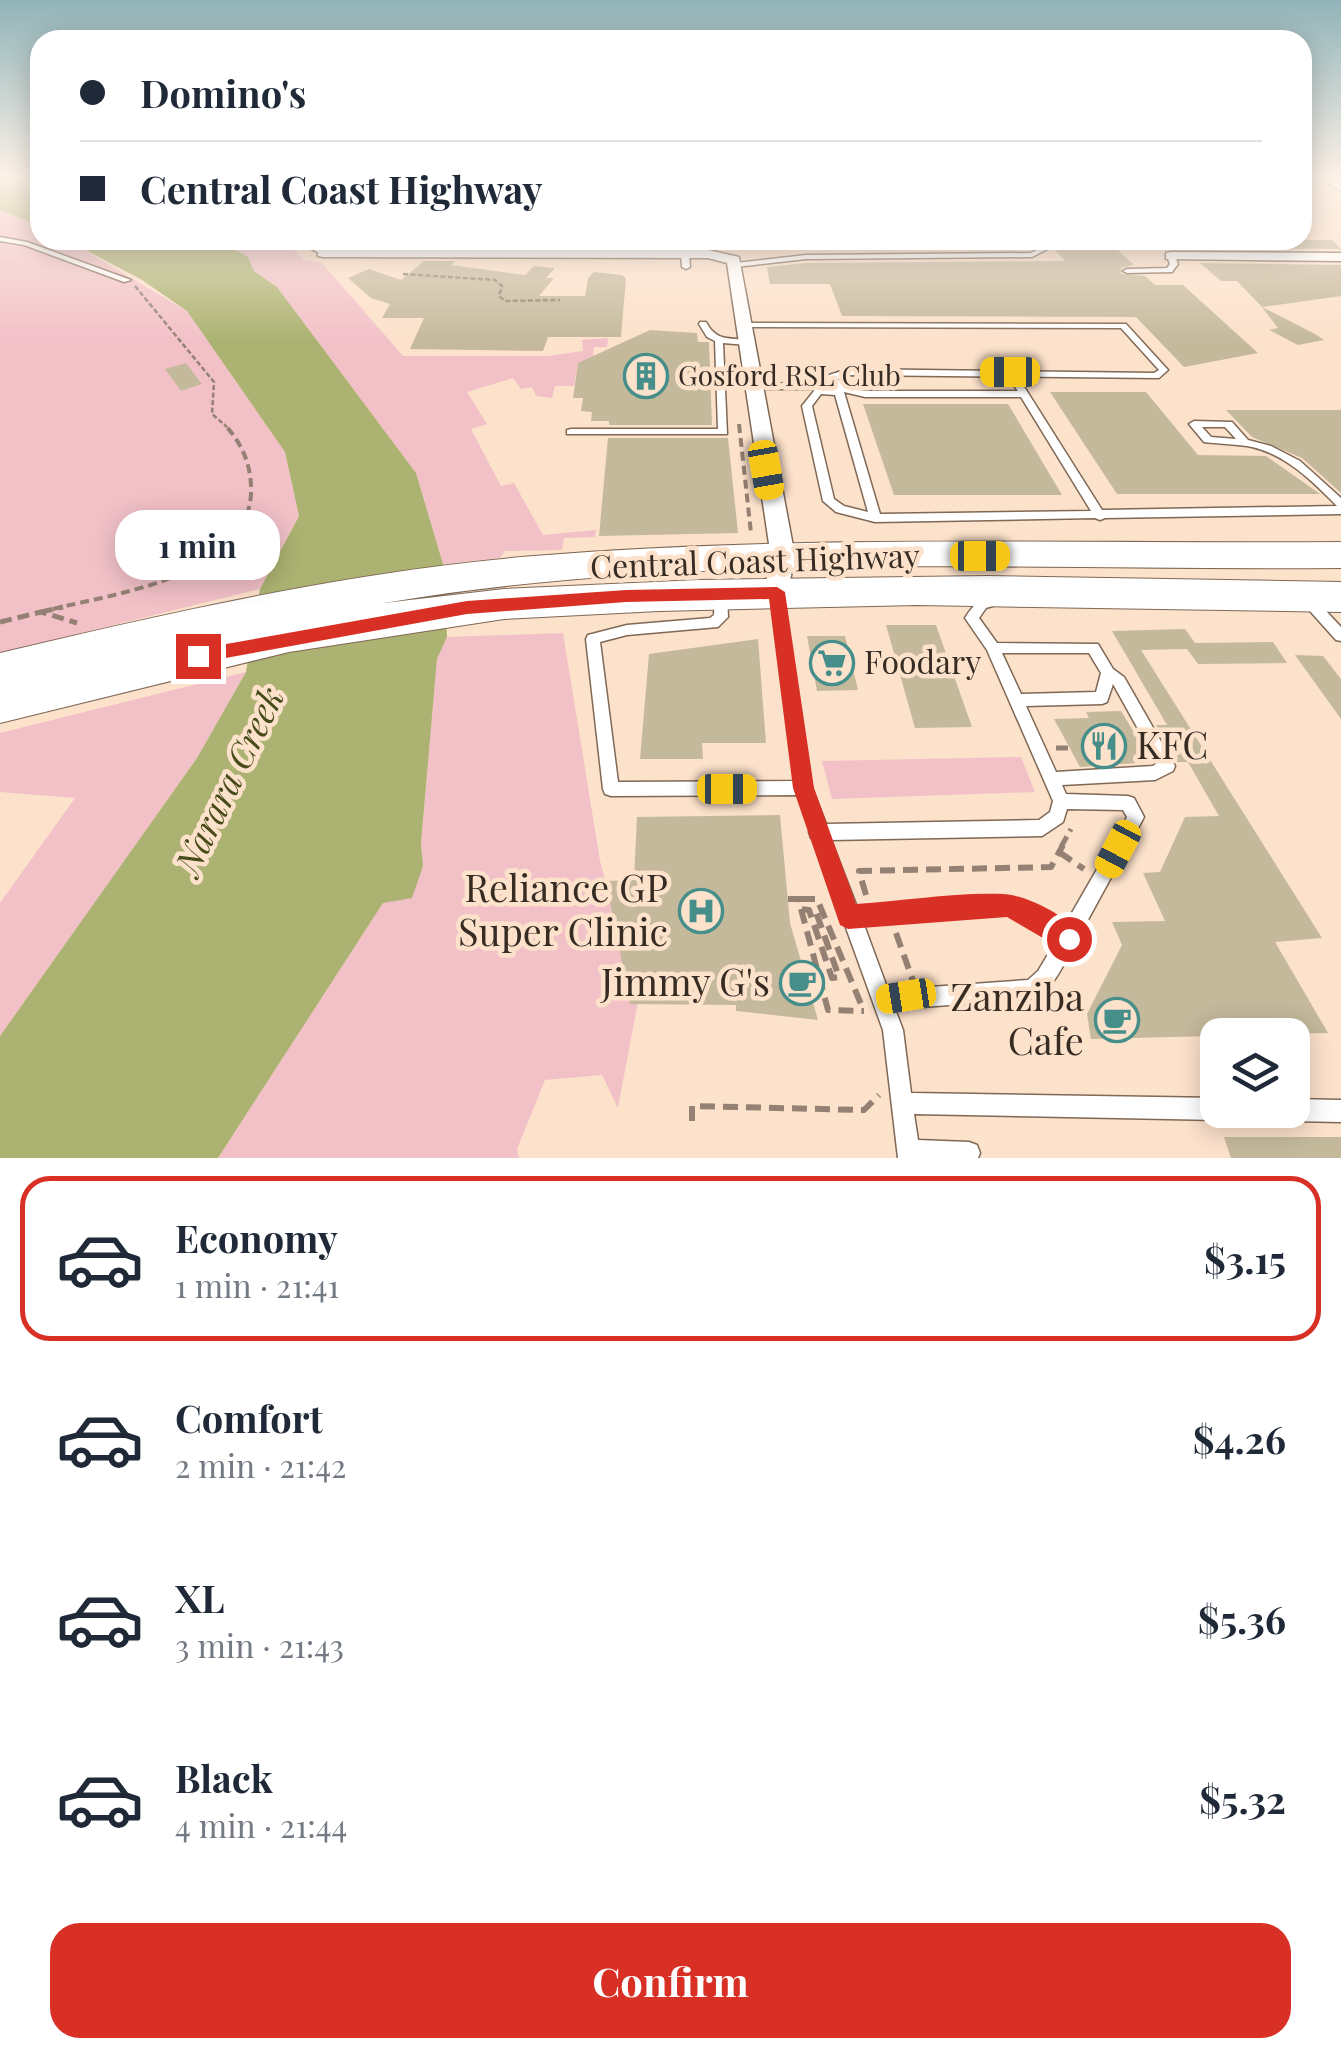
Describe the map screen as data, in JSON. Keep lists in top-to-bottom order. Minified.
{"streets":{"highway":["Central Coast Highway"]},"water":["Narara Creek"],"places":{"building":["Gosford RSL Club"],"supermarket":["Foodary"],"restaurant":["KFC"],"hospital":["Reliance GP Super Clinic"],"cafe":["Jimmy G's","Zanziba Cafe"]},"page":{"banner":["Domino's","Central Coast Highway"],"bubble":"1 min","list":[{"name":"Economy","note":"1 min · 21:41","value":"$3.15"},{"name":"Comfort","note":"2 min · 21:42","value":"$4.26"},{"name":"XL","note":"3 min · 21:43","value":"$5.36"},{"name":"Black","note":"4 min · 21:44","value":"$5.32"}],"buttons":"Confirm"}}
